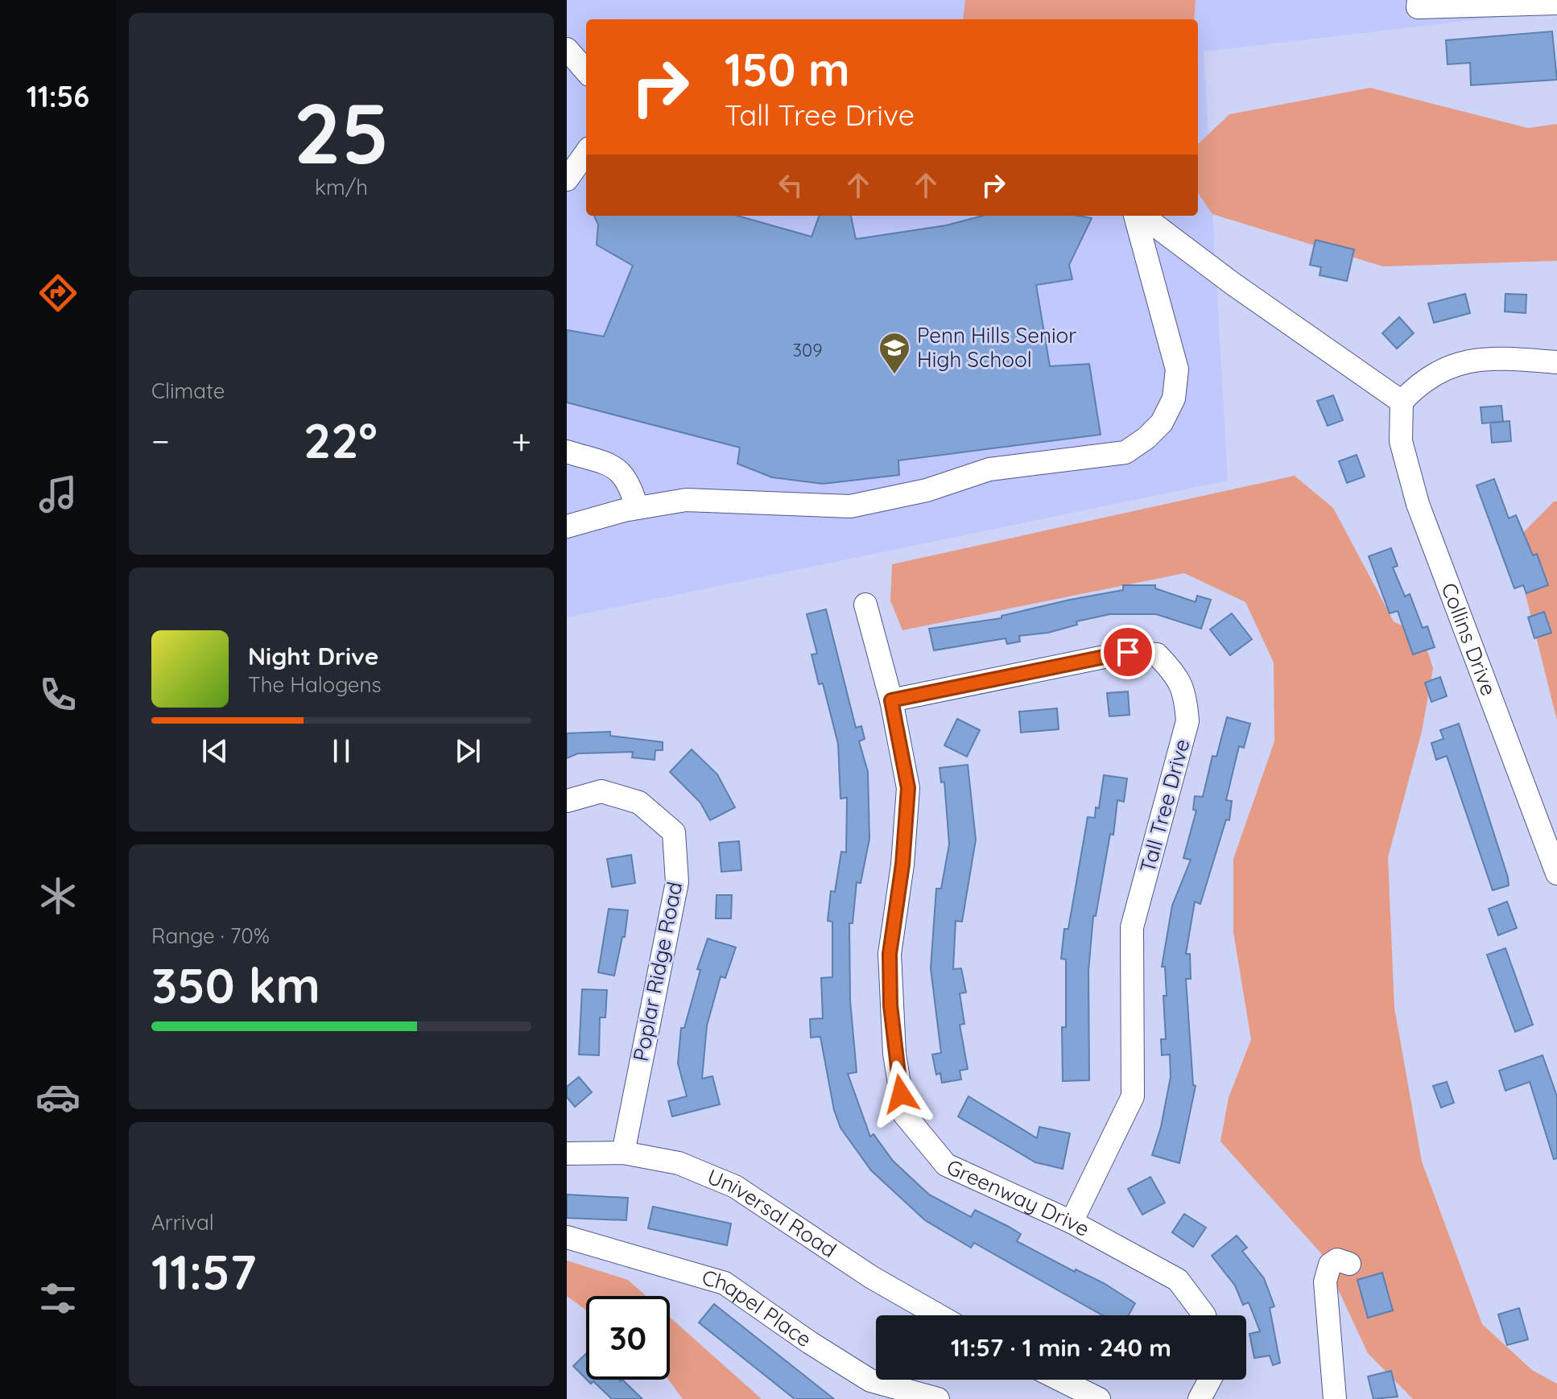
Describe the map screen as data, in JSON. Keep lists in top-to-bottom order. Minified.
{"streets":{"street":["Collins Drive","Tall Tree Drive","Poplar Ridge Road","Greenway Drive","Universal Road","Chapel Place"]},"crossings":[["Tall Tree Drive","Greenway Drive"],["Poplar Ridge Road","Universal Road"]],"places":{"school or university":["Penn Hills Senior High School"]},"house_numbers":["309"],"page":{"tabs":"11:56","tile":[["25","km/h"],"Climate",["Range · 70%","350 km"],["Arrival","11:57"]],"turn":["150 m","Tall Tree Drive"],"heat":["−","22°","+"],"song":["Night Drive","The Halogens"],"limit":"30","trip":"11:57 · 1 min · 240 m"}}
